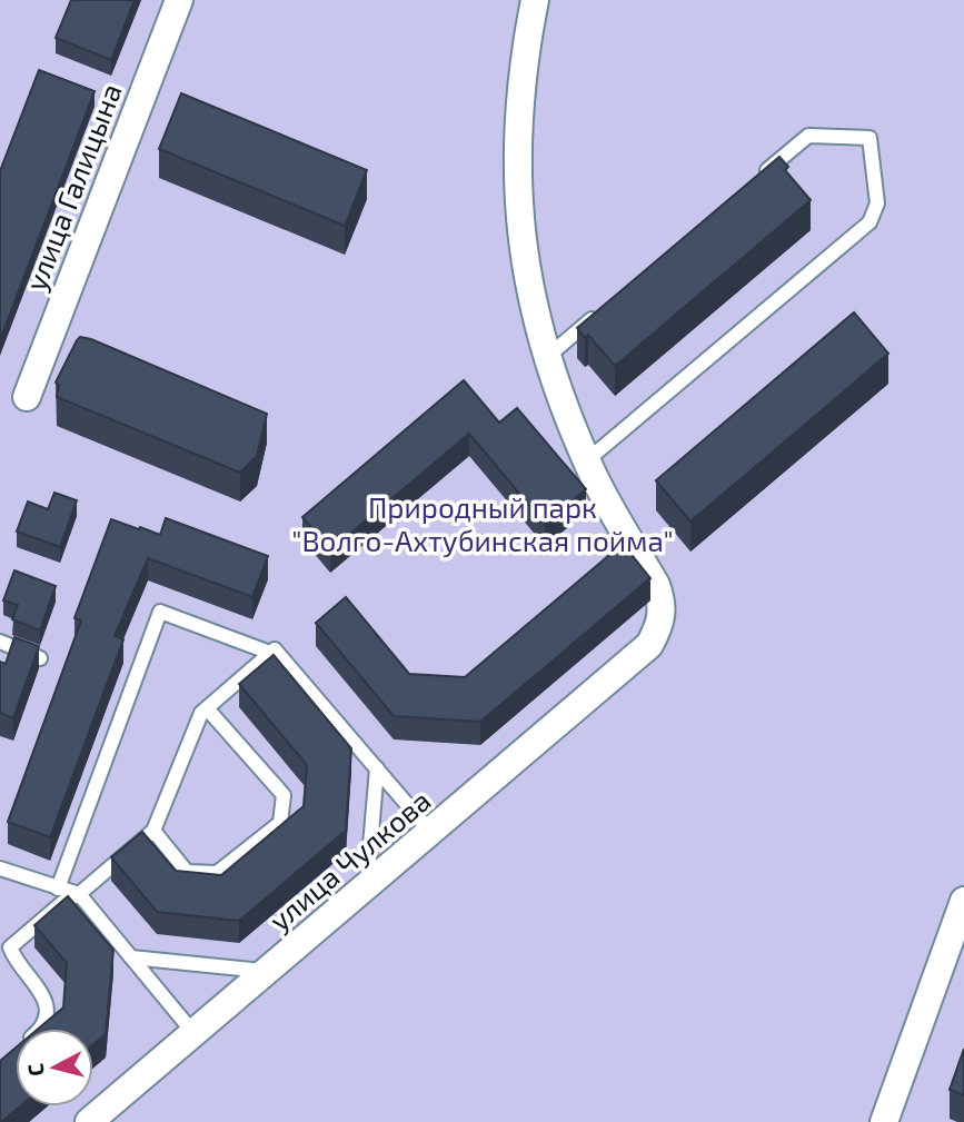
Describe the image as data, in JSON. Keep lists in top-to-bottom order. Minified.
{"streets":{"street":["улица Галицына","улица Чулкова"]},"parks":["Природный парк \"Волго-Ахтубинская пойма\""],"north":"left"}
